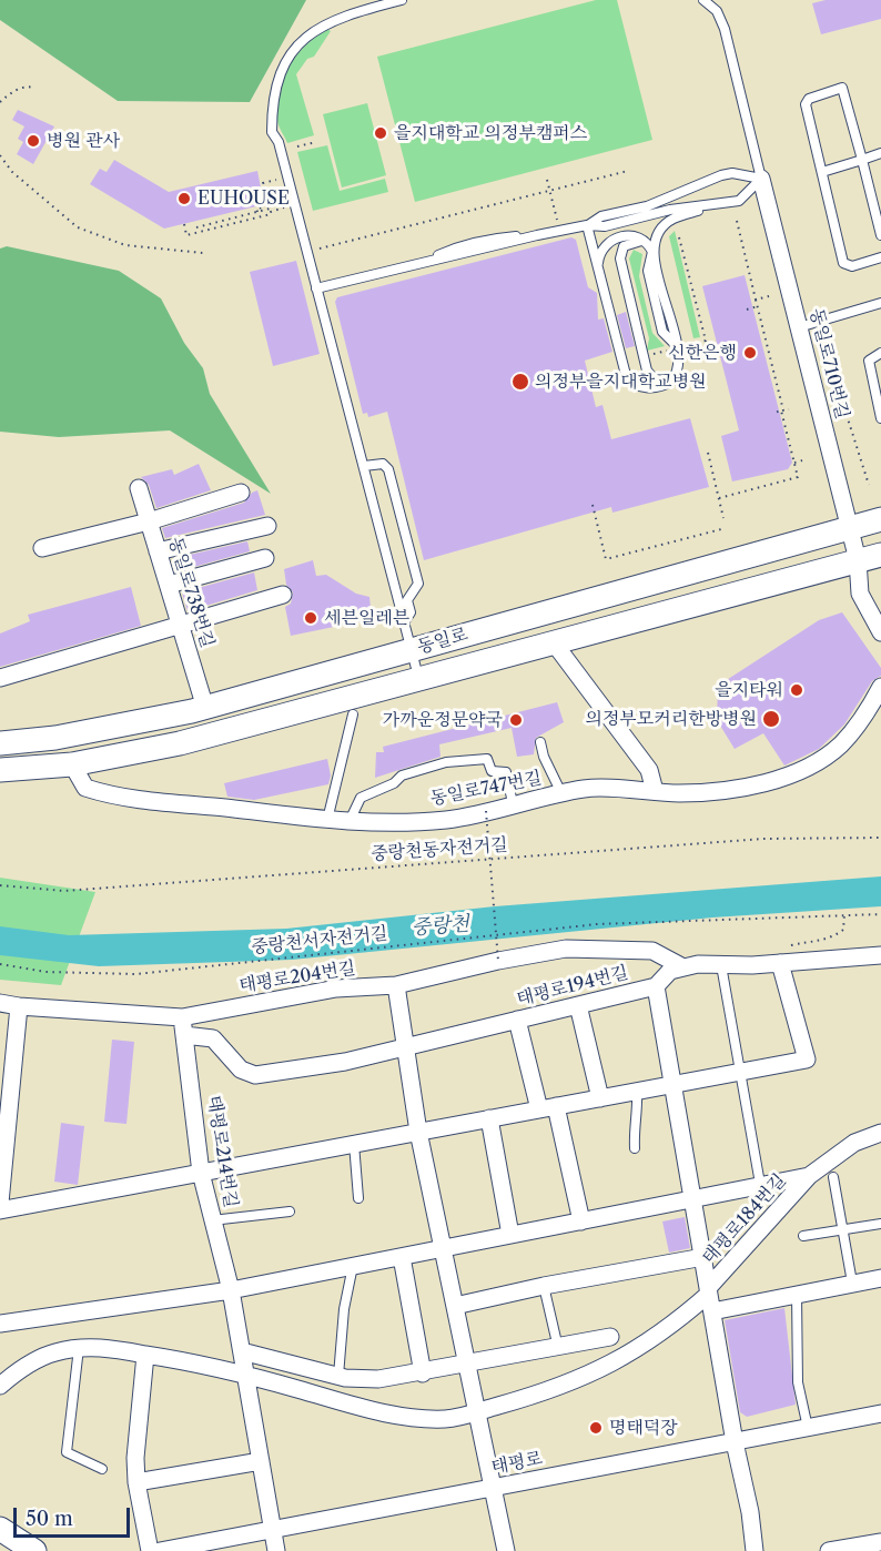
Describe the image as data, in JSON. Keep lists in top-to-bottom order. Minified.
{"streets":{"street":["동일로710번길","동일로738번길","동일로","동일로747번길","태평로204번길","태평로194번길","태평로214번길","태평로184번길","태평로"],"path":["중랑천동자전거길","중랑천서자전거길"]},"crossings":[["동일로710번길","동일로"],["동일로738번길","동일로"],["동일로","동일로747번길"],["태평로204번길","태평로214번길"],["태평로194번길","태평로184번길"],["태평로194번길","태평로"],["태평로214번길","태평로"]],"water":["중랑천"],"places":["을지대학교 의정부캠퍼스","병원 관사","EUHOUSE","신한은행","의정부을지대학교병원","세븐일레븐","을지타워","의정부모커리한방병원","가까운정문약국","명태덕장"],"scale_bar":"50 m"}
